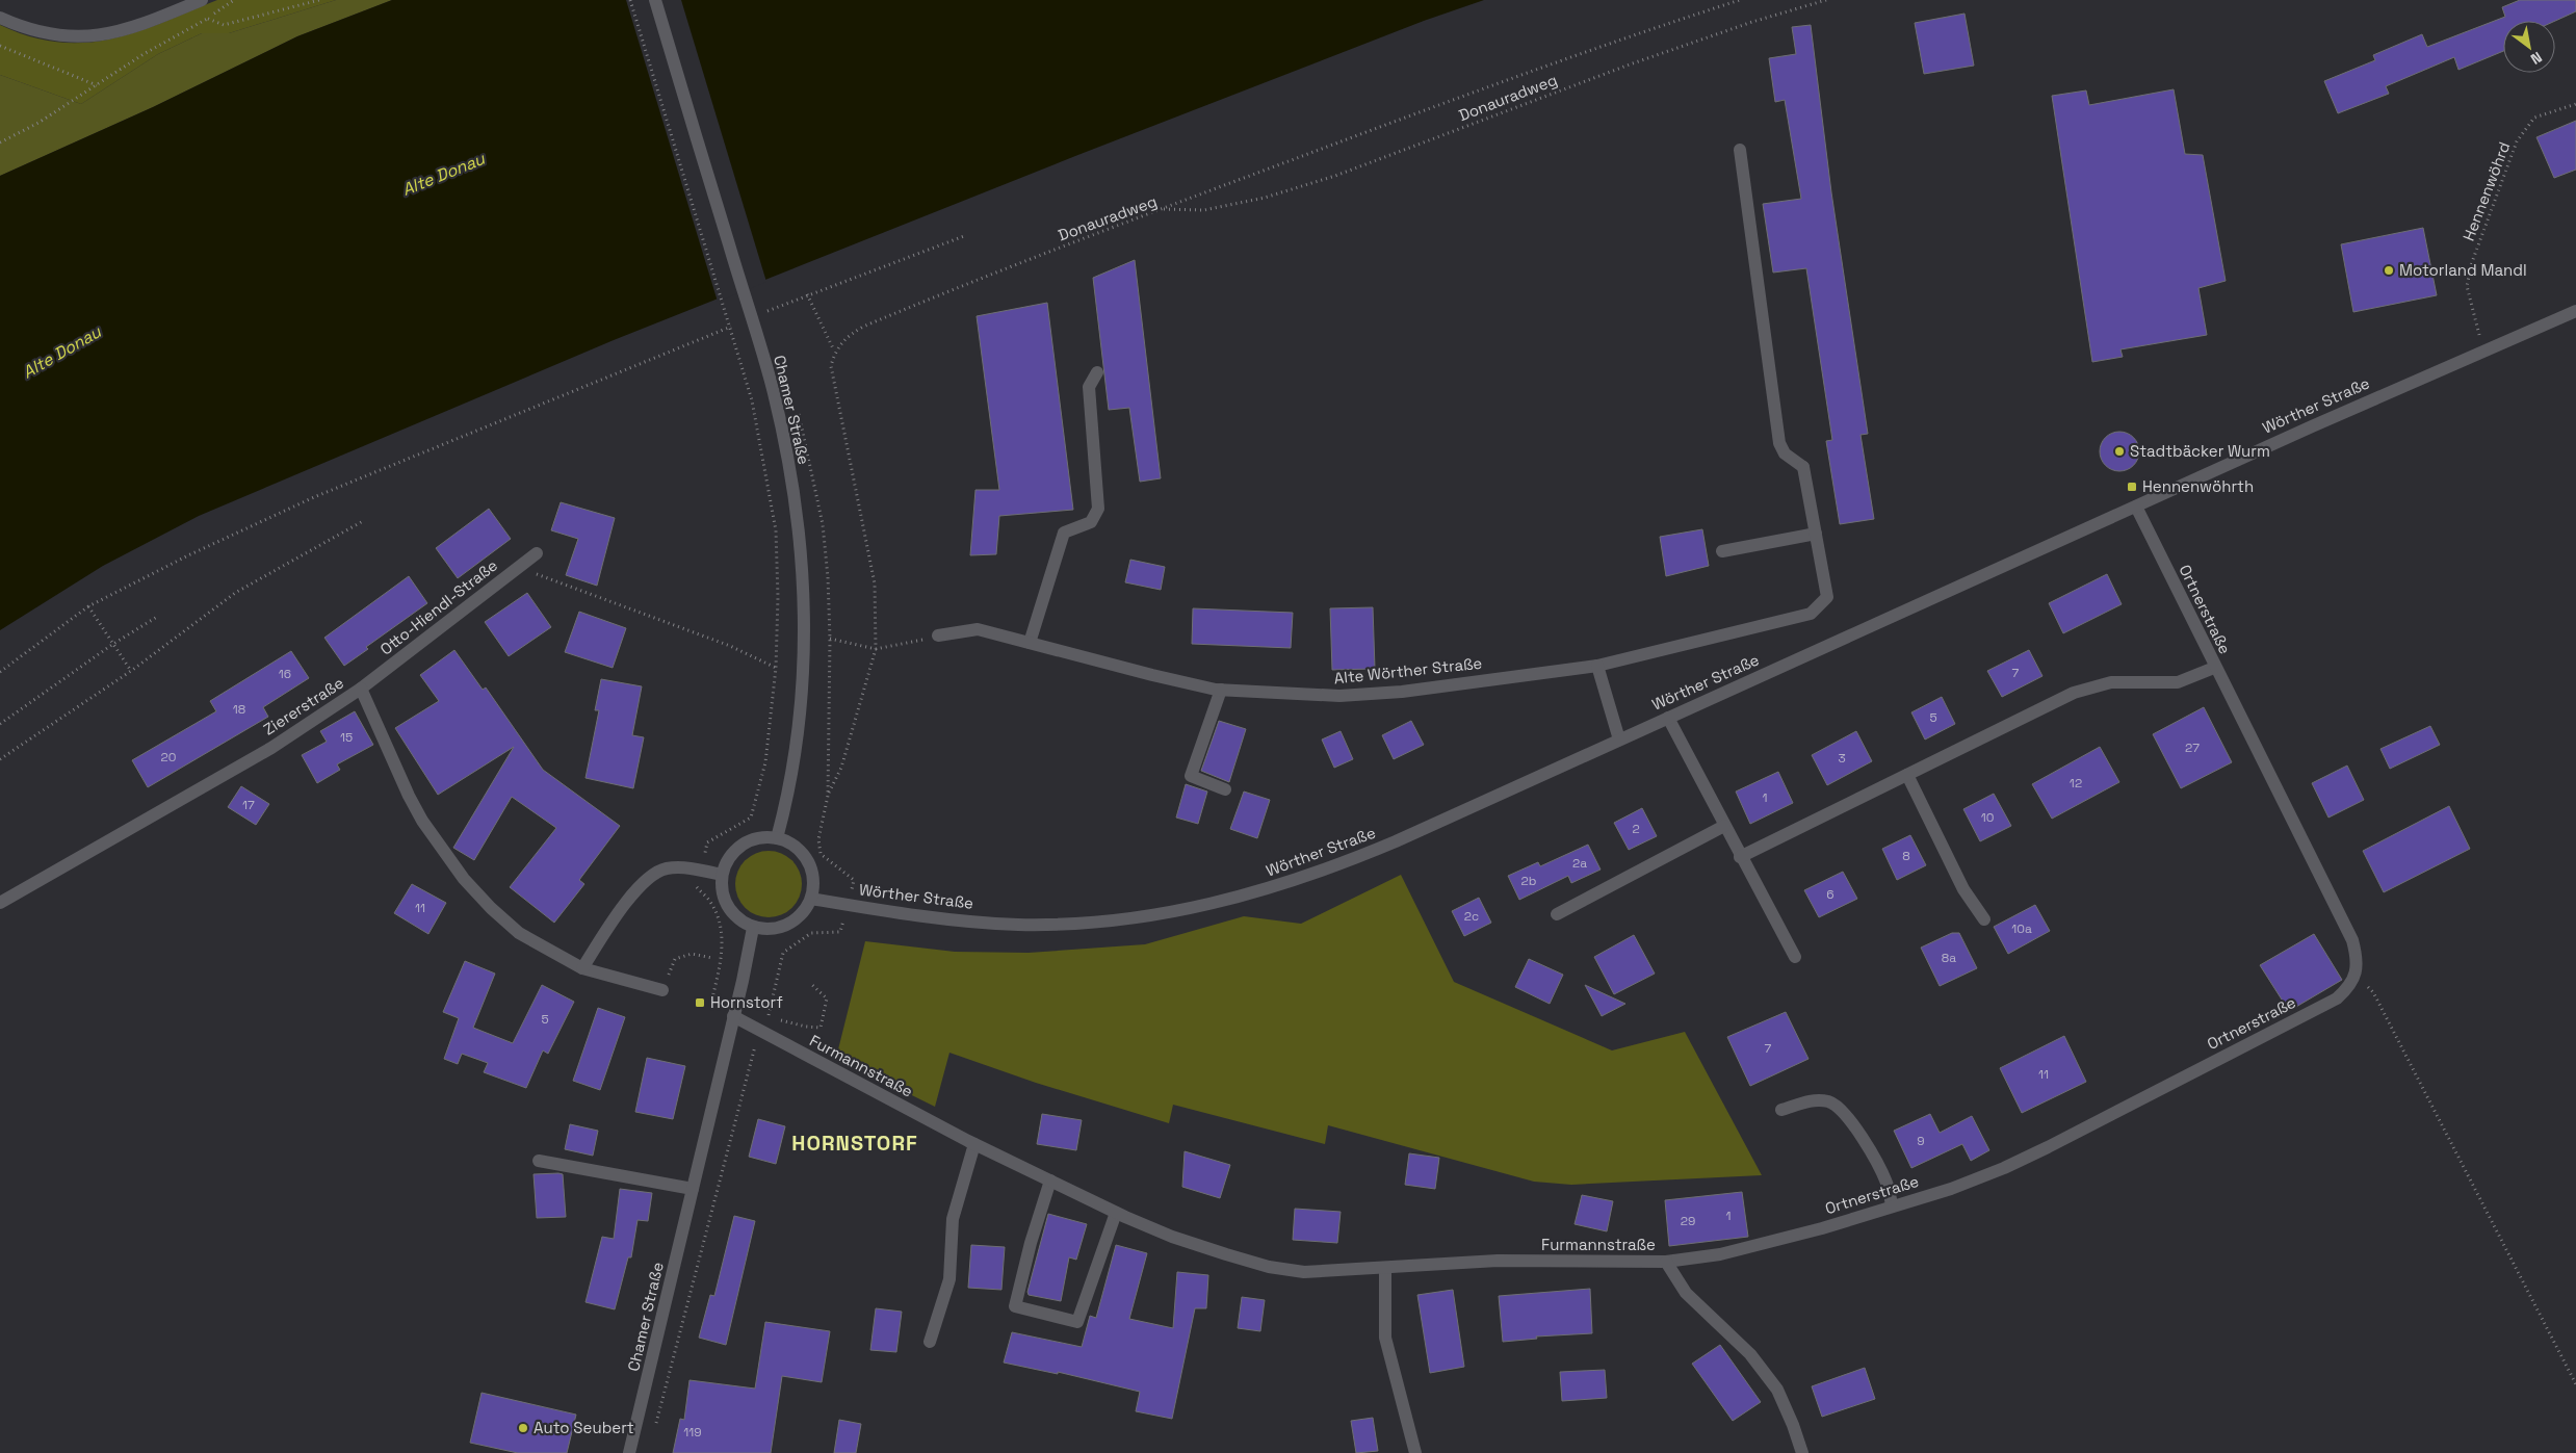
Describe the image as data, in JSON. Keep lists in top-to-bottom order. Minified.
{"streets":{"street":["Wörther Straße","Chamer Straße","Otto-Hiendl-Straße","Ortnerstraße","Alte Wörther Straße","Ziererstraße","Furmannstraße"],"path":["Donauradweg","Hennenwöhrd"]},"crossings":[["Hennenwöhrd","Wörther Straße"],["Wörther Straße","Chamer Straße"],["Wörther Straße","Ortnerstraße"],["Chamer Straße","Furmannstraße"],["Otto-Hiendl-Straße","Ziererstraße"],["Ortnerstraße","Furmannstraße"]],"districts":["HORNSTORF"],"water":["Alte Donau"],"places":{"other":["Motorland Mandl","Stadtbäcker Wurm","Auto Seubert"],"transit":["Hennenwöhrth","Hornstorf"]},"house_numbers":["7","16","18","5","15","27","20","3","12","1","17","10","2","8","2a","2b","6","11","2c","10a","8a","5","7","11","9","1","29","119"],"north":"bottom right"}
